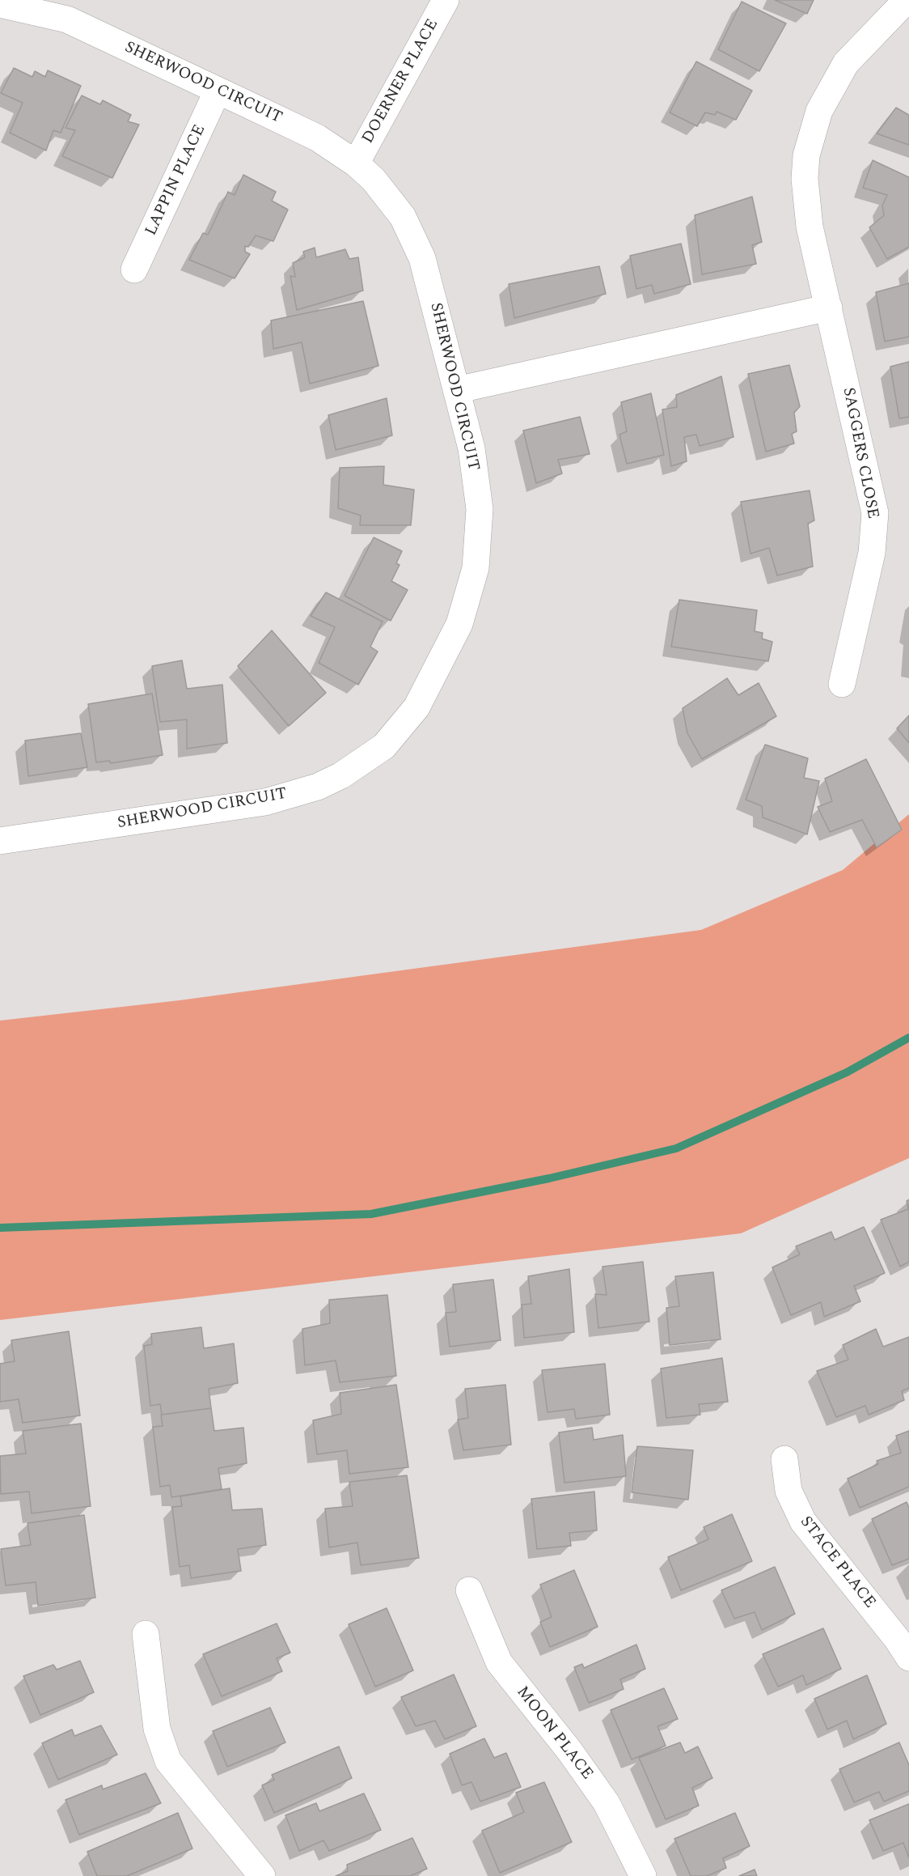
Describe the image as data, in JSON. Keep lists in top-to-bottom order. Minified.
{"streets":{"street":["DOERNER PLACE","SHERWOOD CIRCUIT","LAPPIN PLACE","SAGGERS CLOSE","STACE PLACE","MOON PLACE"]},"crossings":[["DOERNER PLACE","SHERWOOD CIRCUIT"],["SHERWOOD CIRCUIT","LAPPIN PLACE"]]}
